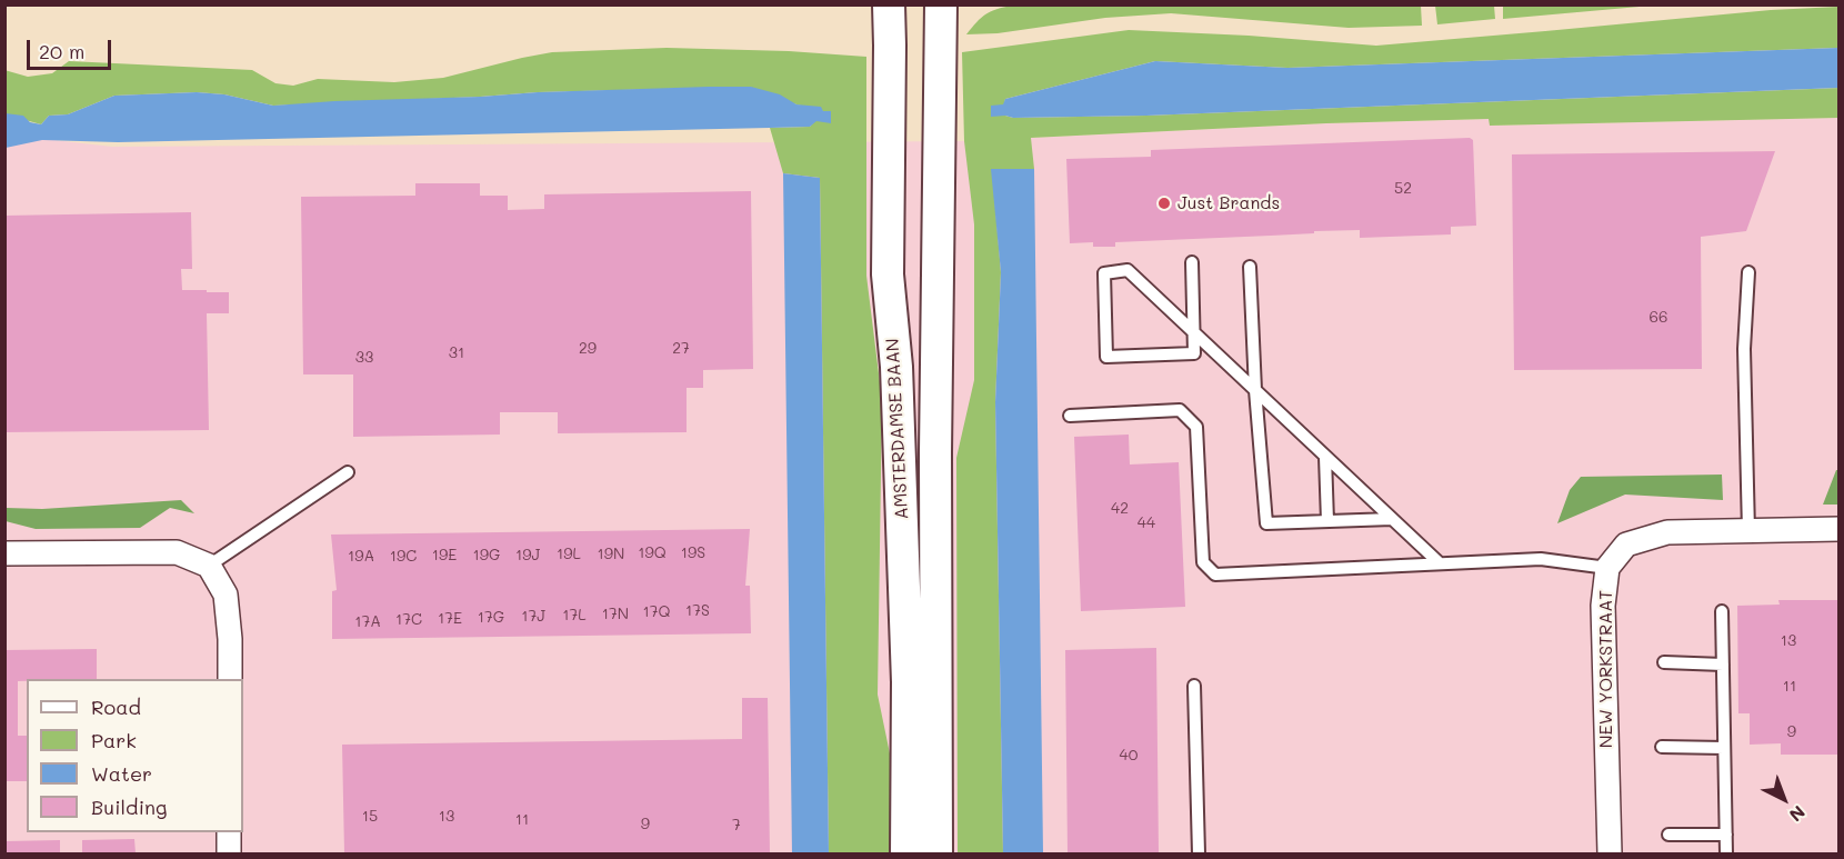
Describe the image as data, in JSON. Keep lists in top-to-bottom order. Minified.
{"streets":{"main road":["AMSTERDAMSE BAAN"],"street":["NEW YORKSTRAAT"]},"places":["Just Brands"],"house_numbers":["52","66","29","27","31","33","42","44","19Q","19S","19L","19N","19E","19G","19J","19A","19C","17S","17Q","17N","17L","17J","17G","17E","17C","17A","13","11","9","40","15","13","11","9","7"],"legend":["Road","Park","Water","Building"],"scale_bar":"20 m","north":"bottom right"}
